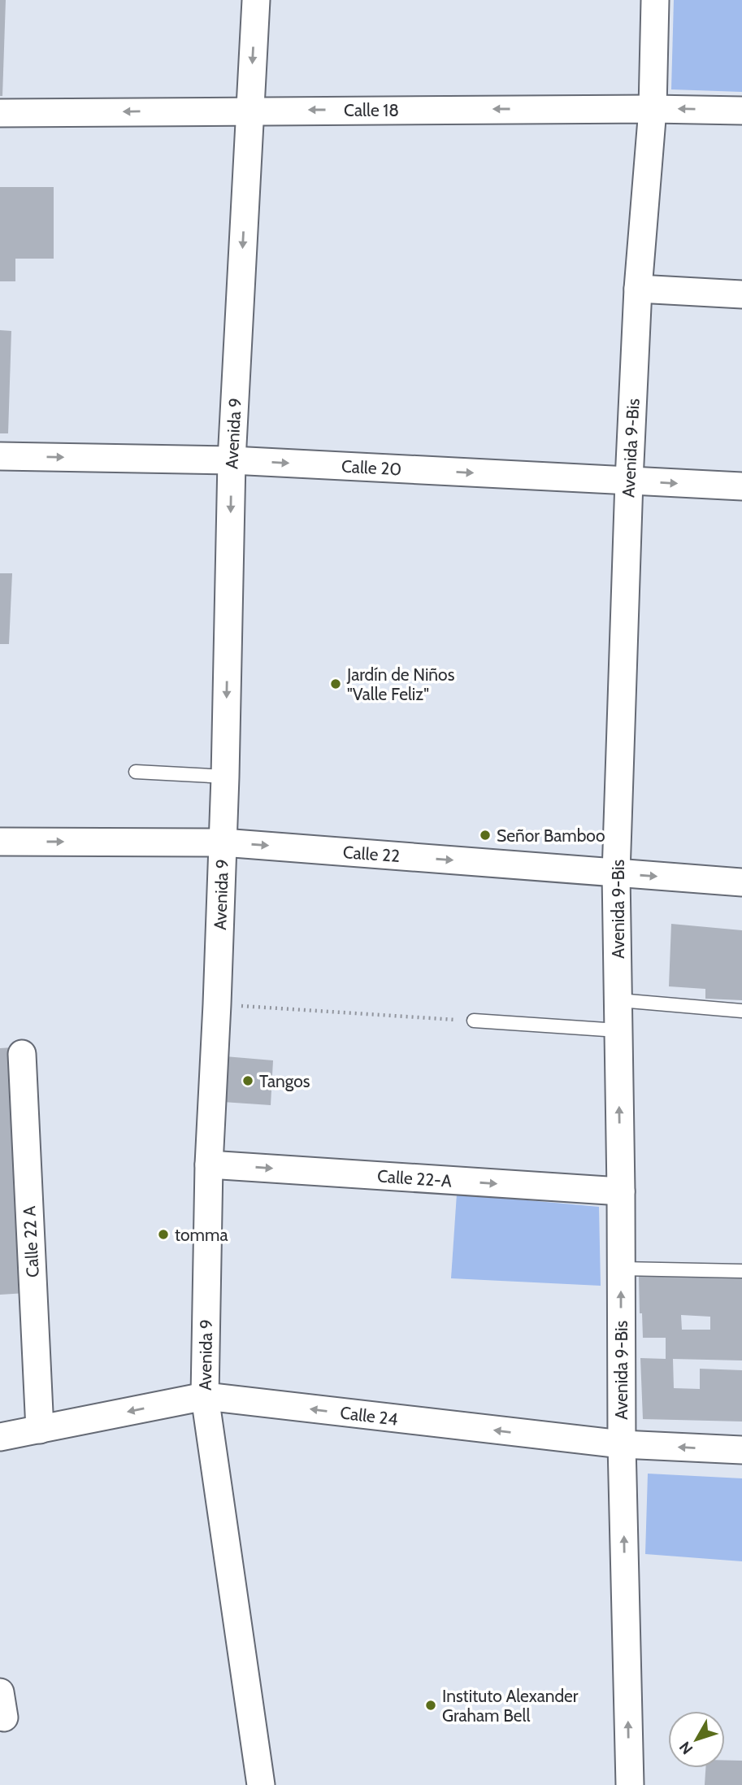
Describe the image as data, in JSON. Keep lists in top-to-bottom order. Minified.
{"streets":{"street":["Calle 18","Avenida 9","Avenida 9-Bis","Calle 20","Calle 22","Calle 22-A","Calle 22 A","Calle 24"]},"crossings":[["Calle 18","Avenida 9"],["Calle 18","Avenida 9-Bis"],["Avenida 9","Calle 20"],["Avenida 9","Calle 22"],["Avenida 9","Calle 22-A"],["Avenida 9","Calle 24"],["Avenida 9-Bis","Calle 20"],["Avenida 9-Bis","Calle 22"],["Avenida 9-Bis","Calle 22-A"],["Avenida 9-Bis","Calle 24"],["Calle 22 A","Calle 24"]],"one_way":["Calle 18","Avenida 9","Avenida 9-Bis","Calle 20","Calle 22","Calle 22-A","Calle 24"],"places":["Jardín de Niños \"Valle Feliz\"","Señor Bamboo","Tangos","tomma","Instituto Alexander Graham Bell"],"north":"bottom left"}
